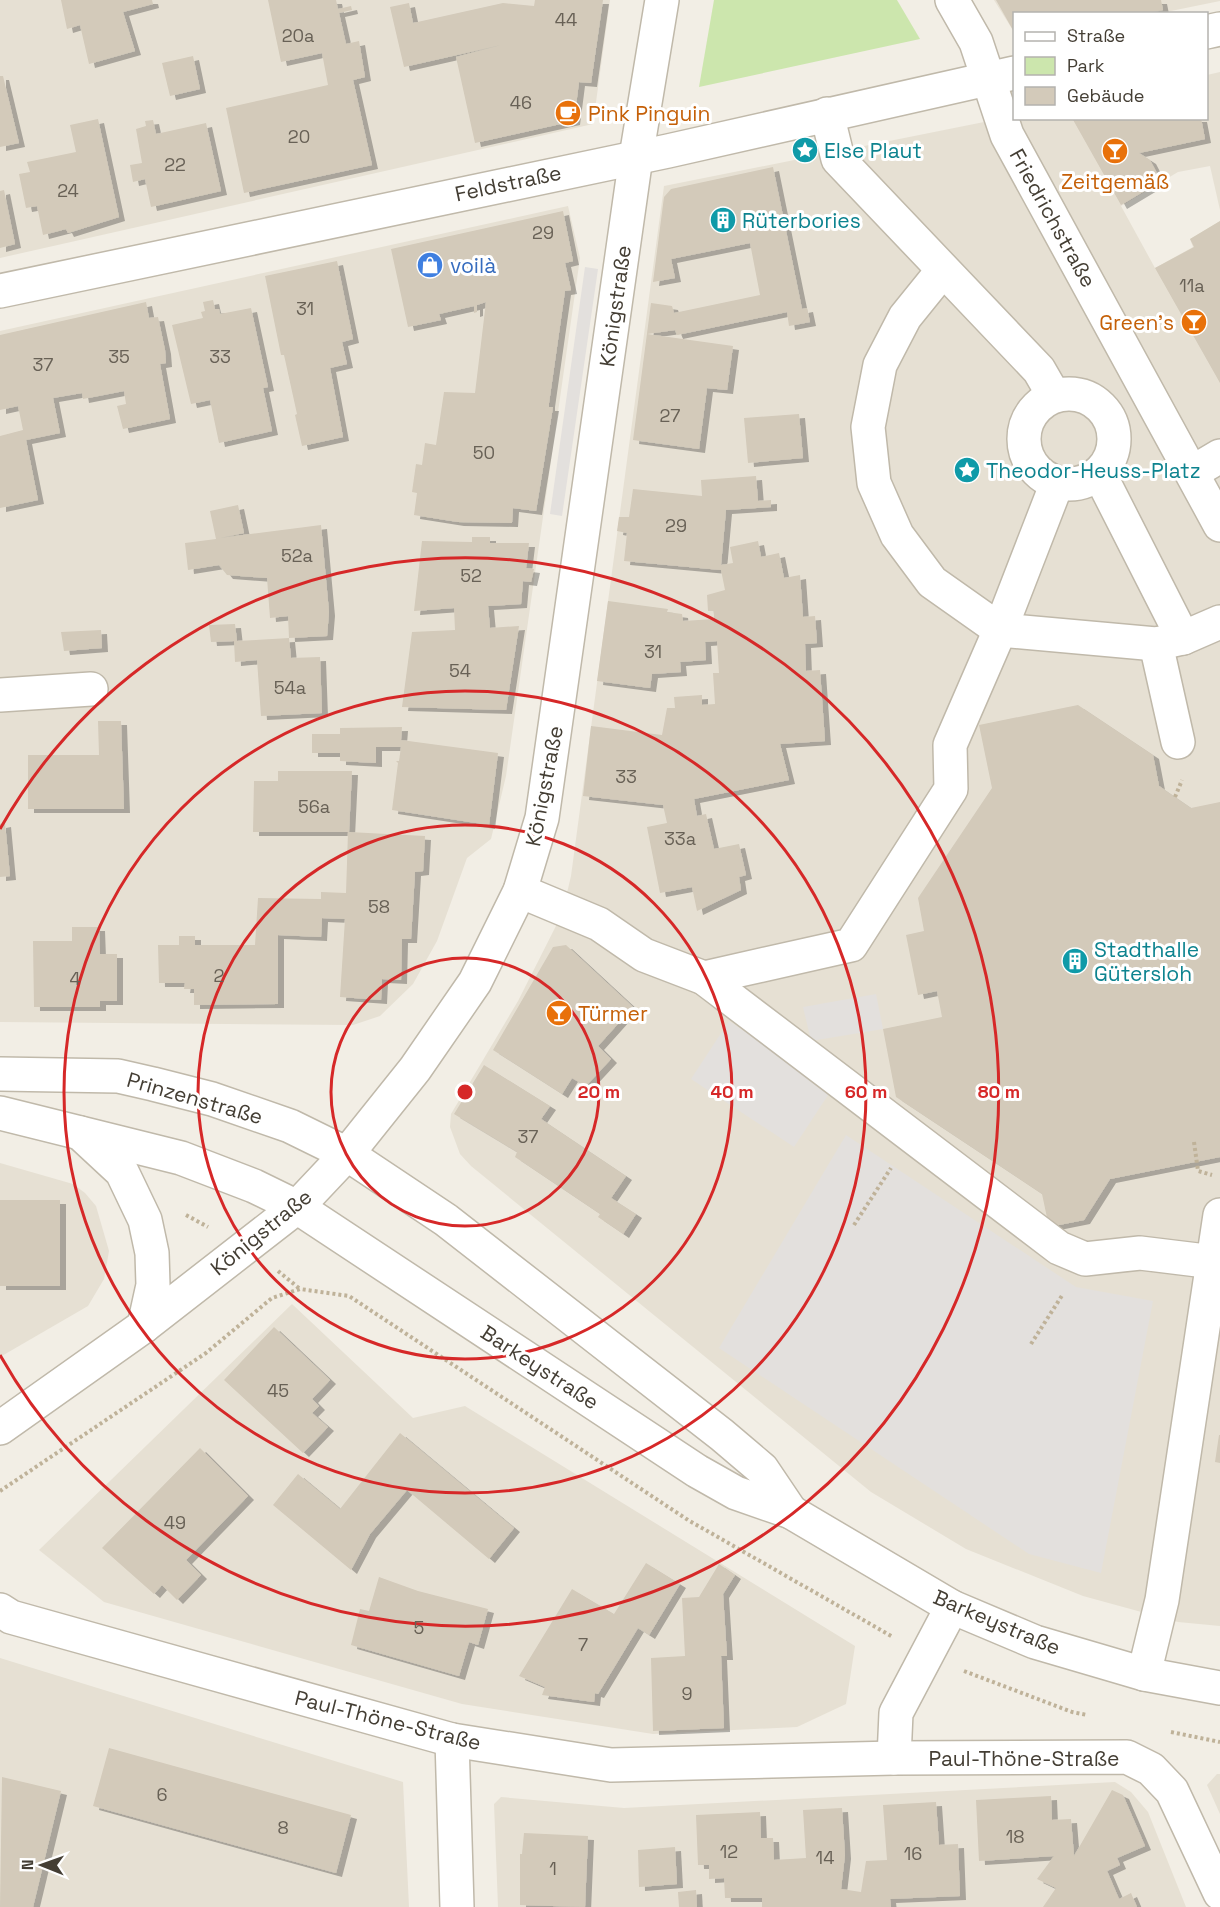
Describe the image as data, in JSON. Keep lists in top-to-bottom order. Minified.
{"streets":{"street":["Feldstraße","Friedrichstraße","Königstraße","Prinzenstraße","Barkeystraße","Paul-Thöne-Straße"]},"crossings":[["Feldstraße","Friedrichstraße"],["Feldstraße","Königstraße"],["Königstraße","Prinzenstraße"],["Königstraße","Barkeystraße"],["Prinzenstraße","Barkeystraße"]],"places":{"cafe":["Pink Pinguin"],"place":["Else Plaut","Theodor-Heuss-Platz"],"bar":["Zeitgemäß","Green's","Türmer"],"building":["Rüterbories","Stadthalle Gütersloh"],"shop":["voilà"]},"house_numbers":["44","20a","46","20","22","24","29","11a","31","35","33","37","27","50","29","52a","52","31","54","54a","33","56a","33a","58","2","4","37","45","49","5","7","9","6","8","18","12","16","14","1"],"legend":["Straße","Park","Gebäude"],"north":"left","rings":["20 m","40 m","60 m","80 m"]}
